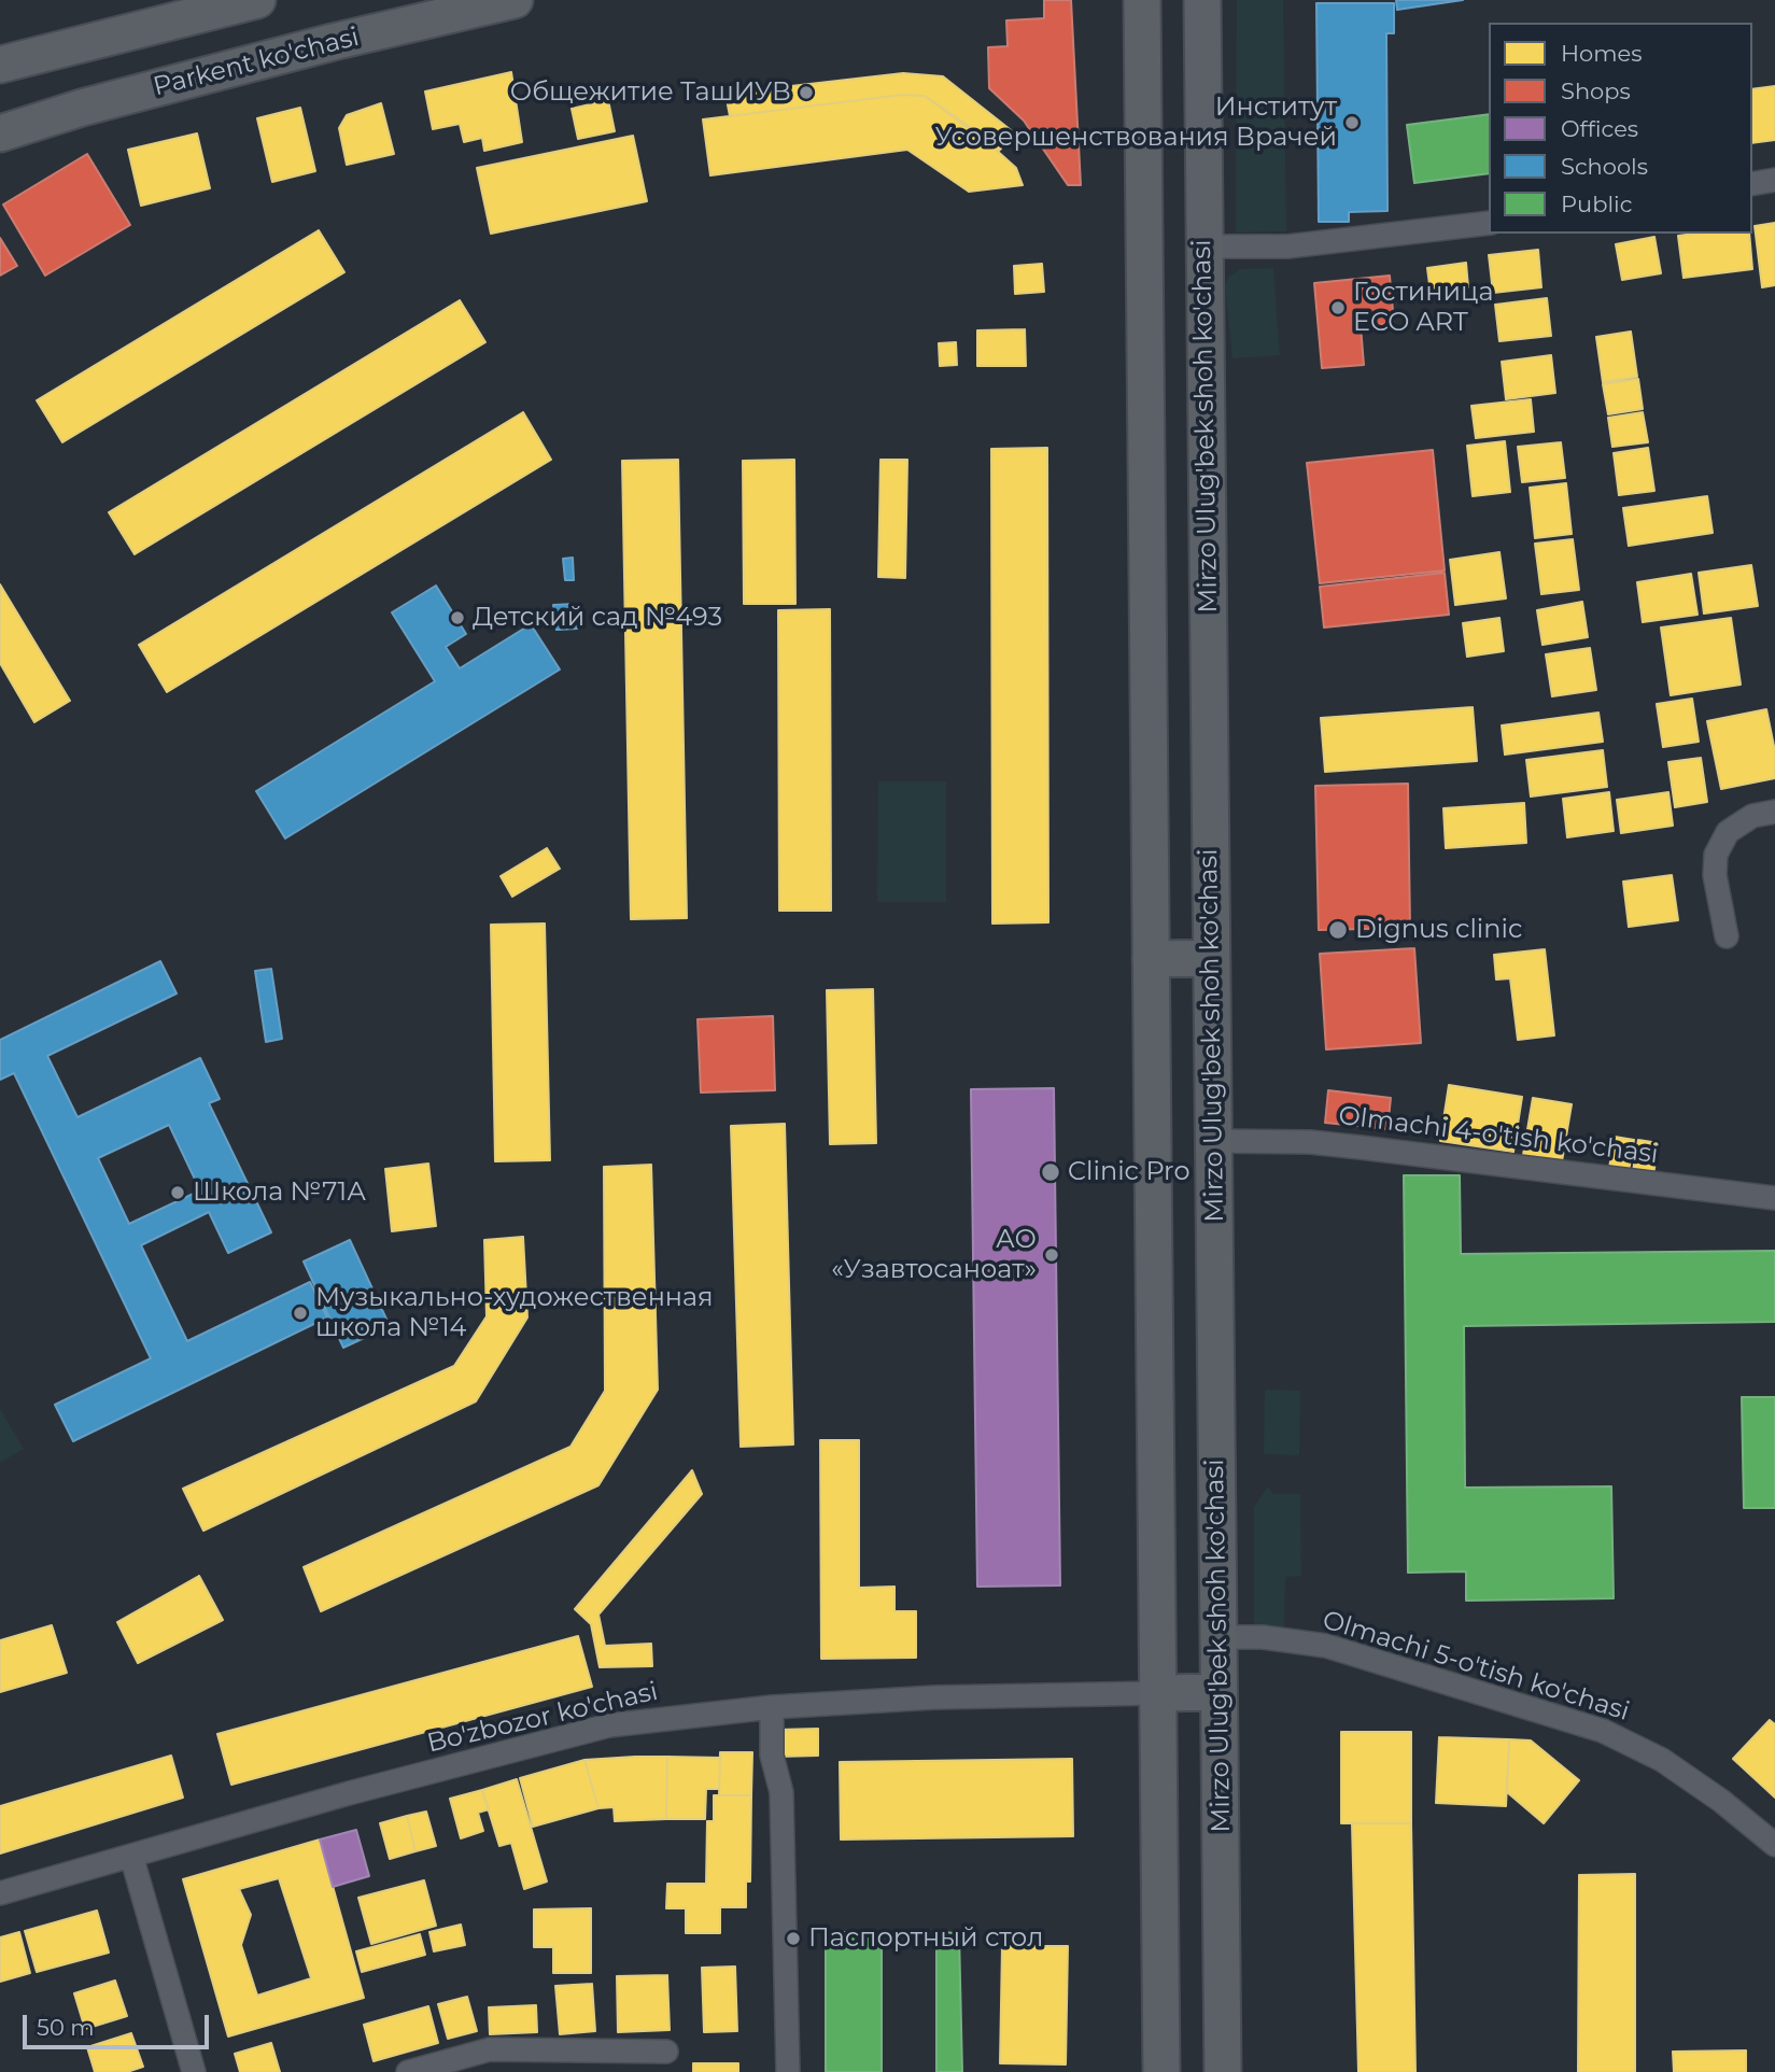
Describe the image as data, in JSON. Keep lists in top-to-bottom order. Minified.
{"streets":{"main road":["Parkent ko'chasi","Mirzo Ulug'bek shoh ko'chasi"],"street":["Olmachi 4-o'tish ko'chasi","Olmachi 5-o'tish ko'chasi","Bo'zbozor ko'chasi"]},"crossings":[["Mirzo Ulug'bek shoh ko'chasi","Olmachi 4-o'tish ko'chasi"],["Mirzo Ulug'bek shoh ko'chasi","Olmachi 5-o'tish ko'chasi"]],"places":["Общежитие ТашИУВ","Институт Усовершенствования Врачей","Гостиница ECO ART","Детский сад №493","Dignus clinic","Clinic Pro","Школа №71А","АО «Узавтосаноат»","Музыкально-художественная школа №14","Паспортный стол"],"legend":["Homes","Shops","Offices","Schools","Public"],"scale_bar":"50 m"}
